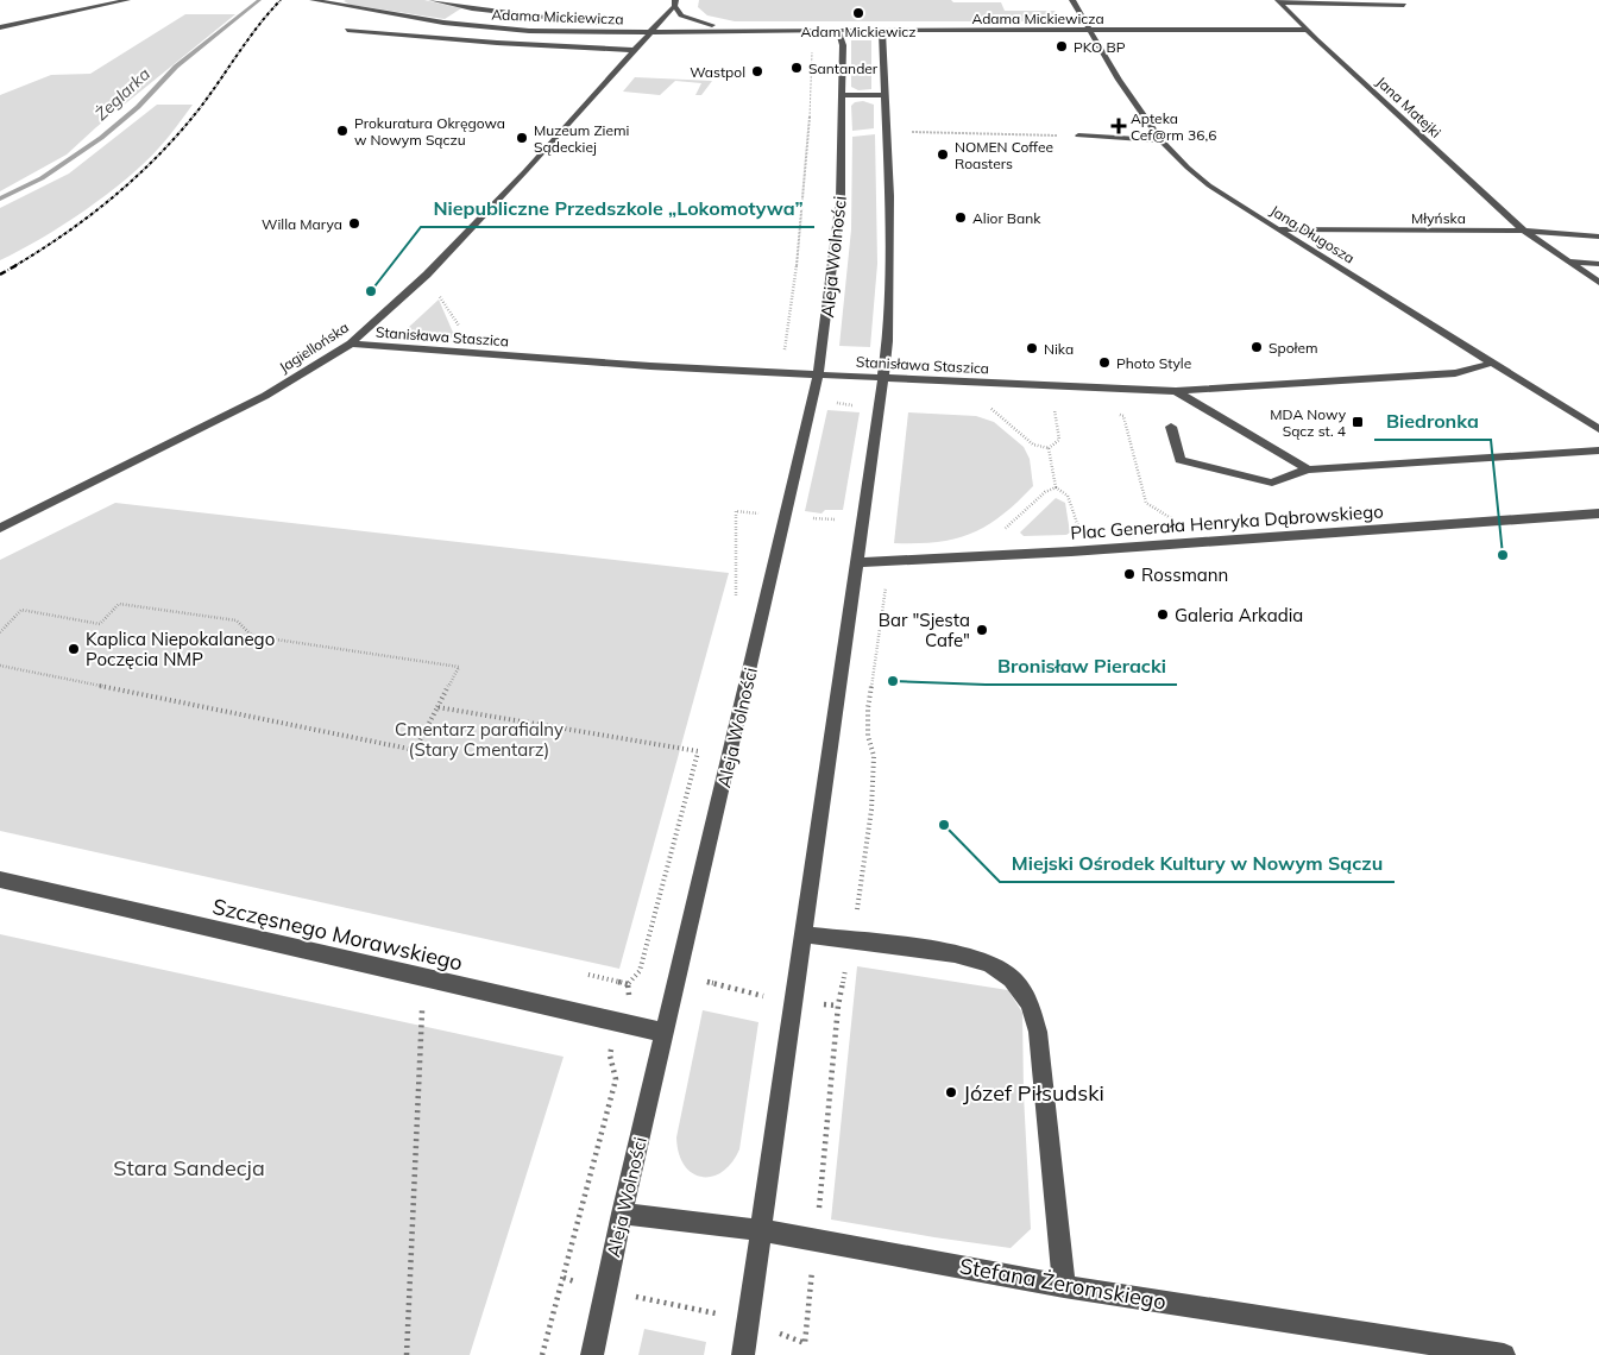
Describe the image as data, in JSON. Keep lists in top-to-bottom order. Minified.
{"streets":{"street":["Adama Mickiewicza","Jana Matejki","Młyńska","Jana Długosza","Aleja Wolności","Stanisława Staszica","Jagiellońska","Plac Generała Henryka Dąbrowskiego","Szczęsnego Morawskiego","Stefana Żeromskiego"]},"crossings":[["Adama Mickiewicza","Jana Matejki"],["Adama Mickiewicza","Jana Długosza"],["Adama Mickiewicza","Aleja Wolności"],["Adama Mickiewicza","Jagiellońska"],["Jana Matejki","Młyńska"],["Młyńska","Jana Długosza"],["Jana Długosza","Stanisława Staszica"],["Aleja Wolności","Stanisława Staszica"],["Aleja Wolności","Szczęsnego Morawskiego"],["Aleja Wolności","Stefana Żeromskiego"],["Stanisława Staszica","Jagiellońska"]],"water":["Żeglarka"],"parks":["Cmentarz parafialny (Stary Cmentarz)","Stara Sandecja"],"places":{"other":["Adam Mickiewicz","PKO BP","Santander","Wastpol","Prokuratura Okręgowa w Nowym Sączu","Muzeum Ziemi Sądeckiej","NOMEN Coffee Roasters","Alior Bank","Willa Marya","Niepubliczne Przedszkole „Lokomotywa”","Społem","Nika","Photo Style","Biedronka","Rossmann","Galeria Arkadia","Bar \"Sjesta Cafe\"","Kaplica Niepokalanego Poczęcia NMP","Bronisław Pieracki","Miejski Ośrodek Kultury w Nowym Sączu","Józef Piłsudski"],"health":["Apteka Cef@rm 36,6"],"transit":["MDA Nowy Sącz st. 4"]}}
